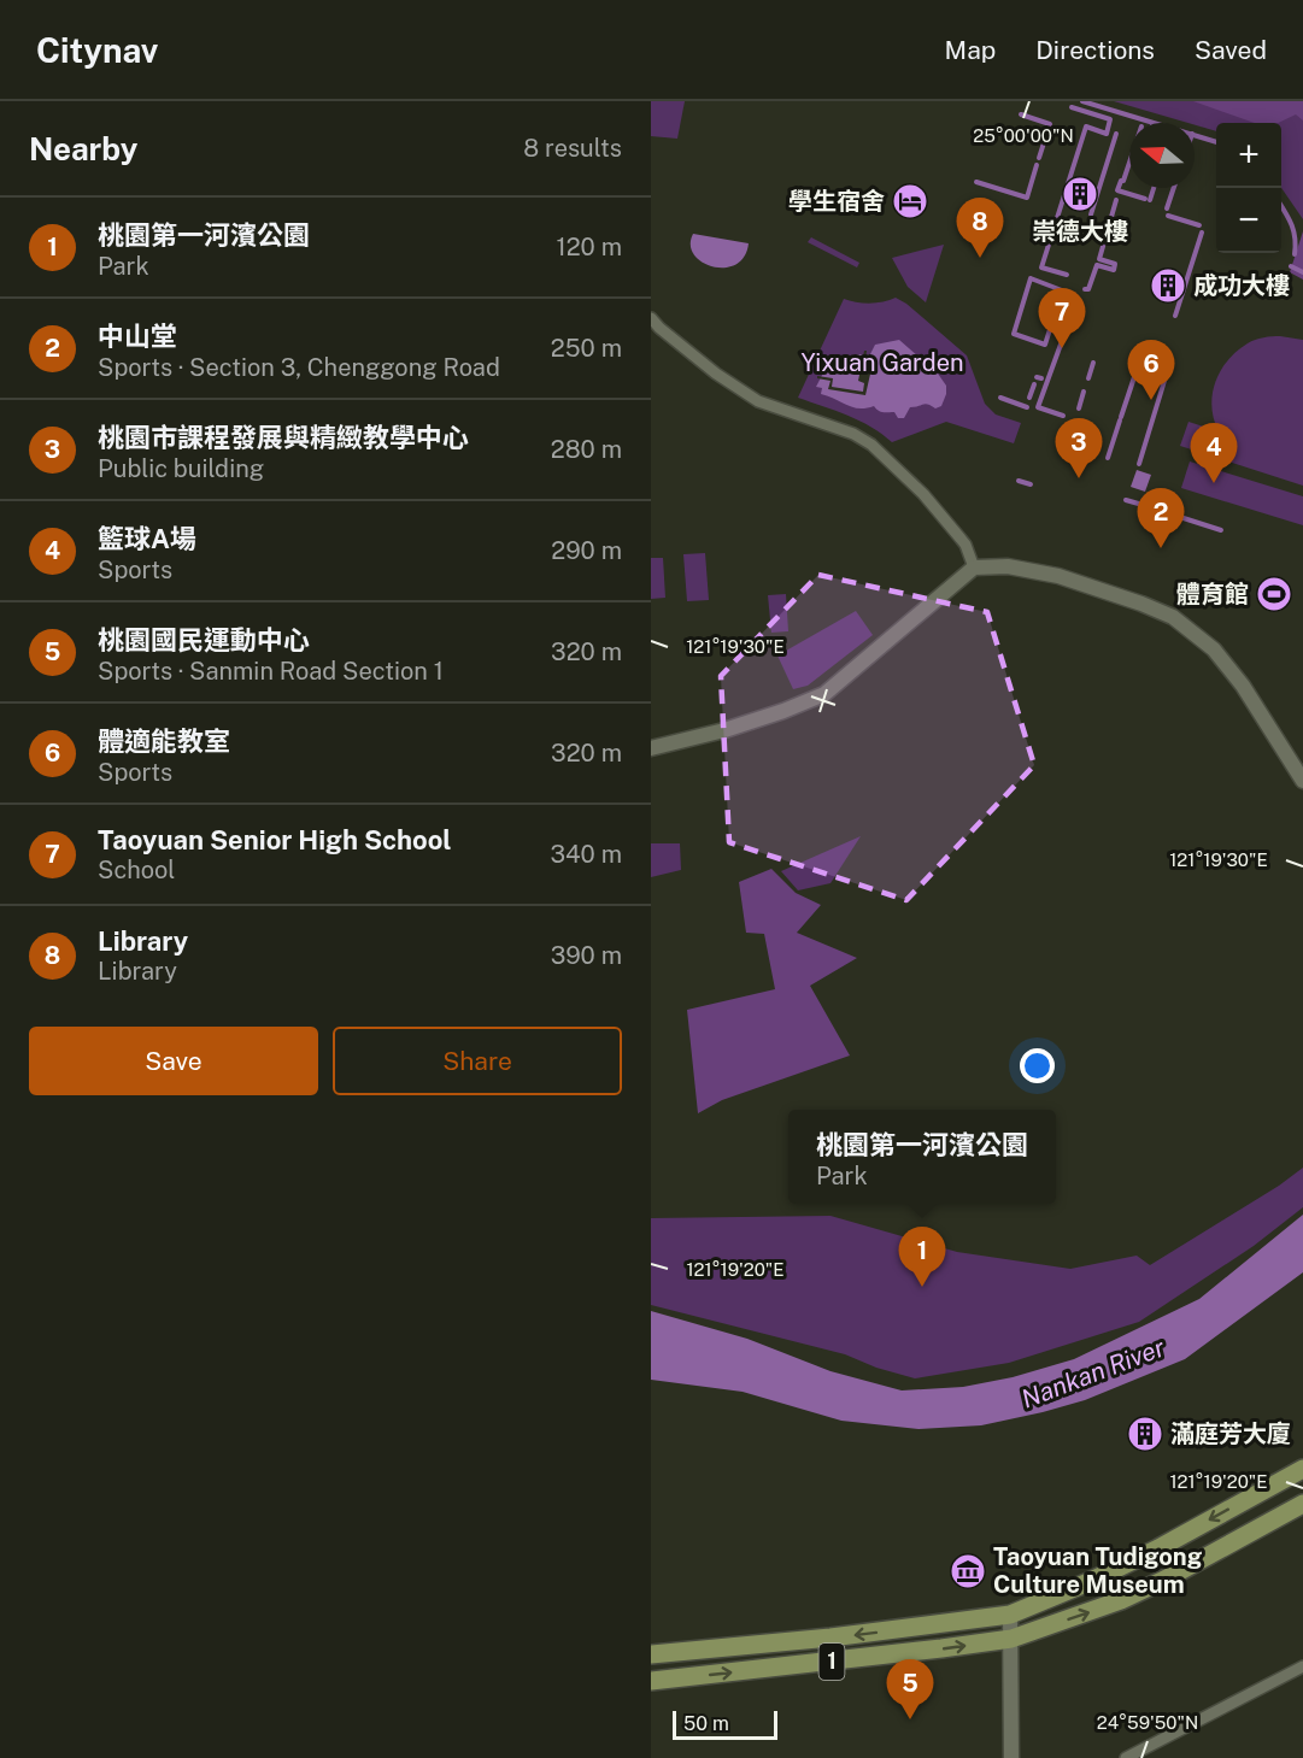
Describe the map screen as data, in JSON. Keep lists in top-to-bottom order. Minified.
{"streets":{"main road":["1"]},"water":["Nankan River"],"parks":["Yixuan Garden"],"places":{"building":["崇德大樓","成功大樓","滿庭芳大廈"],"hotel":["學生宿舍"],"sports":["體育館"],"museum":["Taoyuan Tudigong Culture Museum"]},"scale_bar":"50 m","north":"left","page":{"header":"Citynav","nav":["Map","Directions","Saved"],"heading":["Nearby","8 results"],"map_buttons":["+","−"],"list":[{"mark":"1","name":"桃園第一河濱公園","note":"Park","value":"120 m"},{"mark":"2","name":"中山堂","note":"Sports · Section 3, Chenggong Road","value":"250 m"},{"mark":"3","name":"桃園市課程發展與精緻教學中心","note":"Public building","value":"280 m"},{"mark":"4","name":"籃球A場","note":"Sports","value":"290 m"},{"mark":"5","name":"桃園國民運動中心","note":"Sports · Sanmin Road Section 1","value":"320 m"},{"mark":"6","name":"體適能教室","note":"Sports","value":"320 m"},{"mark":"7","name":"Taoyuan Senior High School","note":"School","value":"340 m"},{"mark":"8","name":"Library","note":"Library","value":"390 m"}],"pins":["8","7","6","3","4","2","1","5"],"buttons":["Save","Share"],"popup":["桃園第一河濱公園","Park"],"scale":"50 m"},"coordinates":["25°00'00\"N","121°19'30\"E","121°19'20\"E","24°59'50\"N"]}
